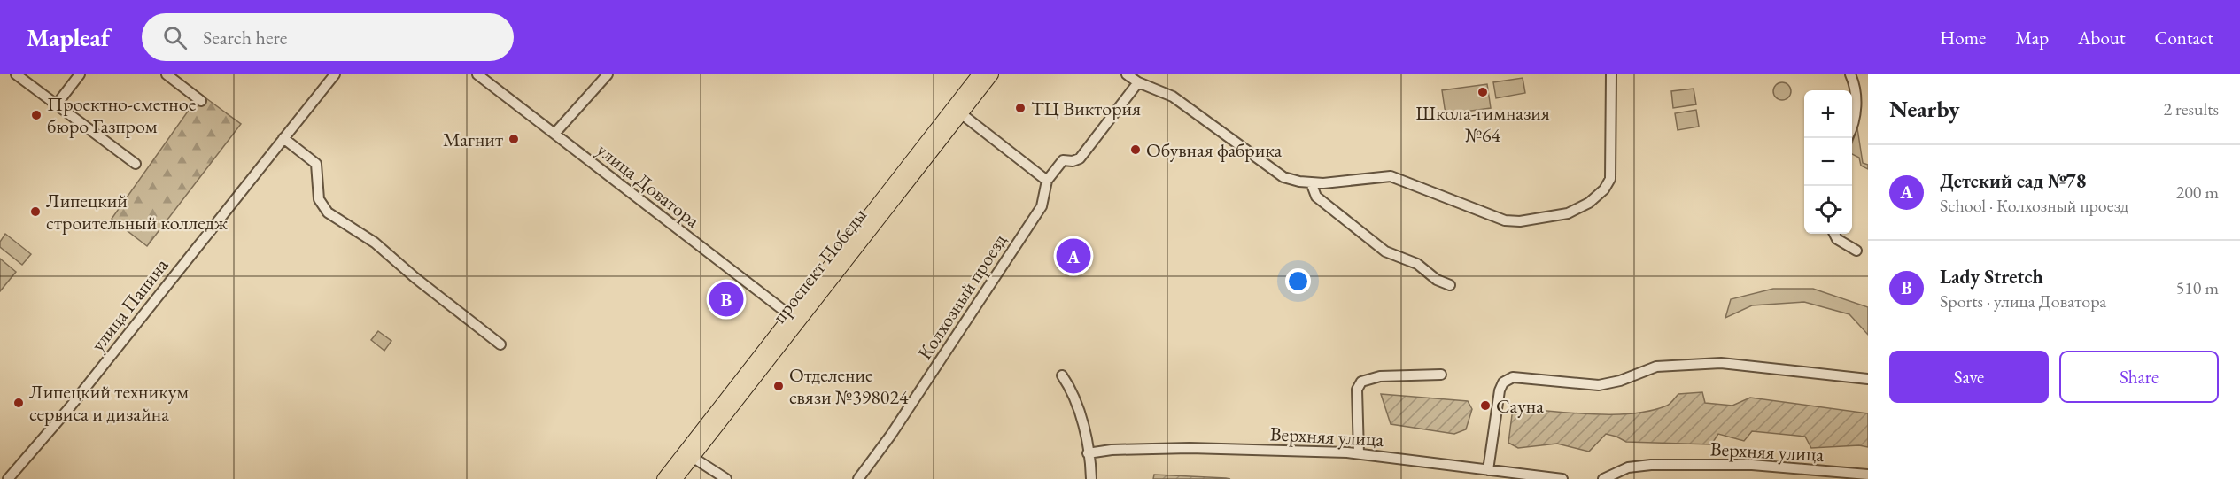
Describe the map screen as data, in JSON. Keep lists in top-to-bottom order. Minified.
{"streets":{"main road":["проспект Победы"],"street":["улица Доватора","Колхозный проезд","улица Папина","Верхняя улица"]},"crossings":[["улица Доватора","проспект Победы"]],"places":["Школа-гимназия №64","ТЦ Виктория","Проектно-сметное бюро Газпром","Магнит","Обувная фабрика","Липецкий строительный колледж","Отделение связи №398024","Липецкий техникум сервиса и дизайна","Сауна"],"page":{"header":"Mapleaf","search":"Search here","nav":["Home","Map","About","Contact"],"heading":["Nearby","2 results"],"map_buttons":["+","−"],"list":[{"mark":"A","name":"Детский сад №78","note":"School · Колхозный проезд","value":"200 m"},{"mark":"B","name":"Lady Stretch","note":"Sports · улица Доватора","value":"510 m"}],"pins":["A","B"],"buttons":["Save","Share"]}}
